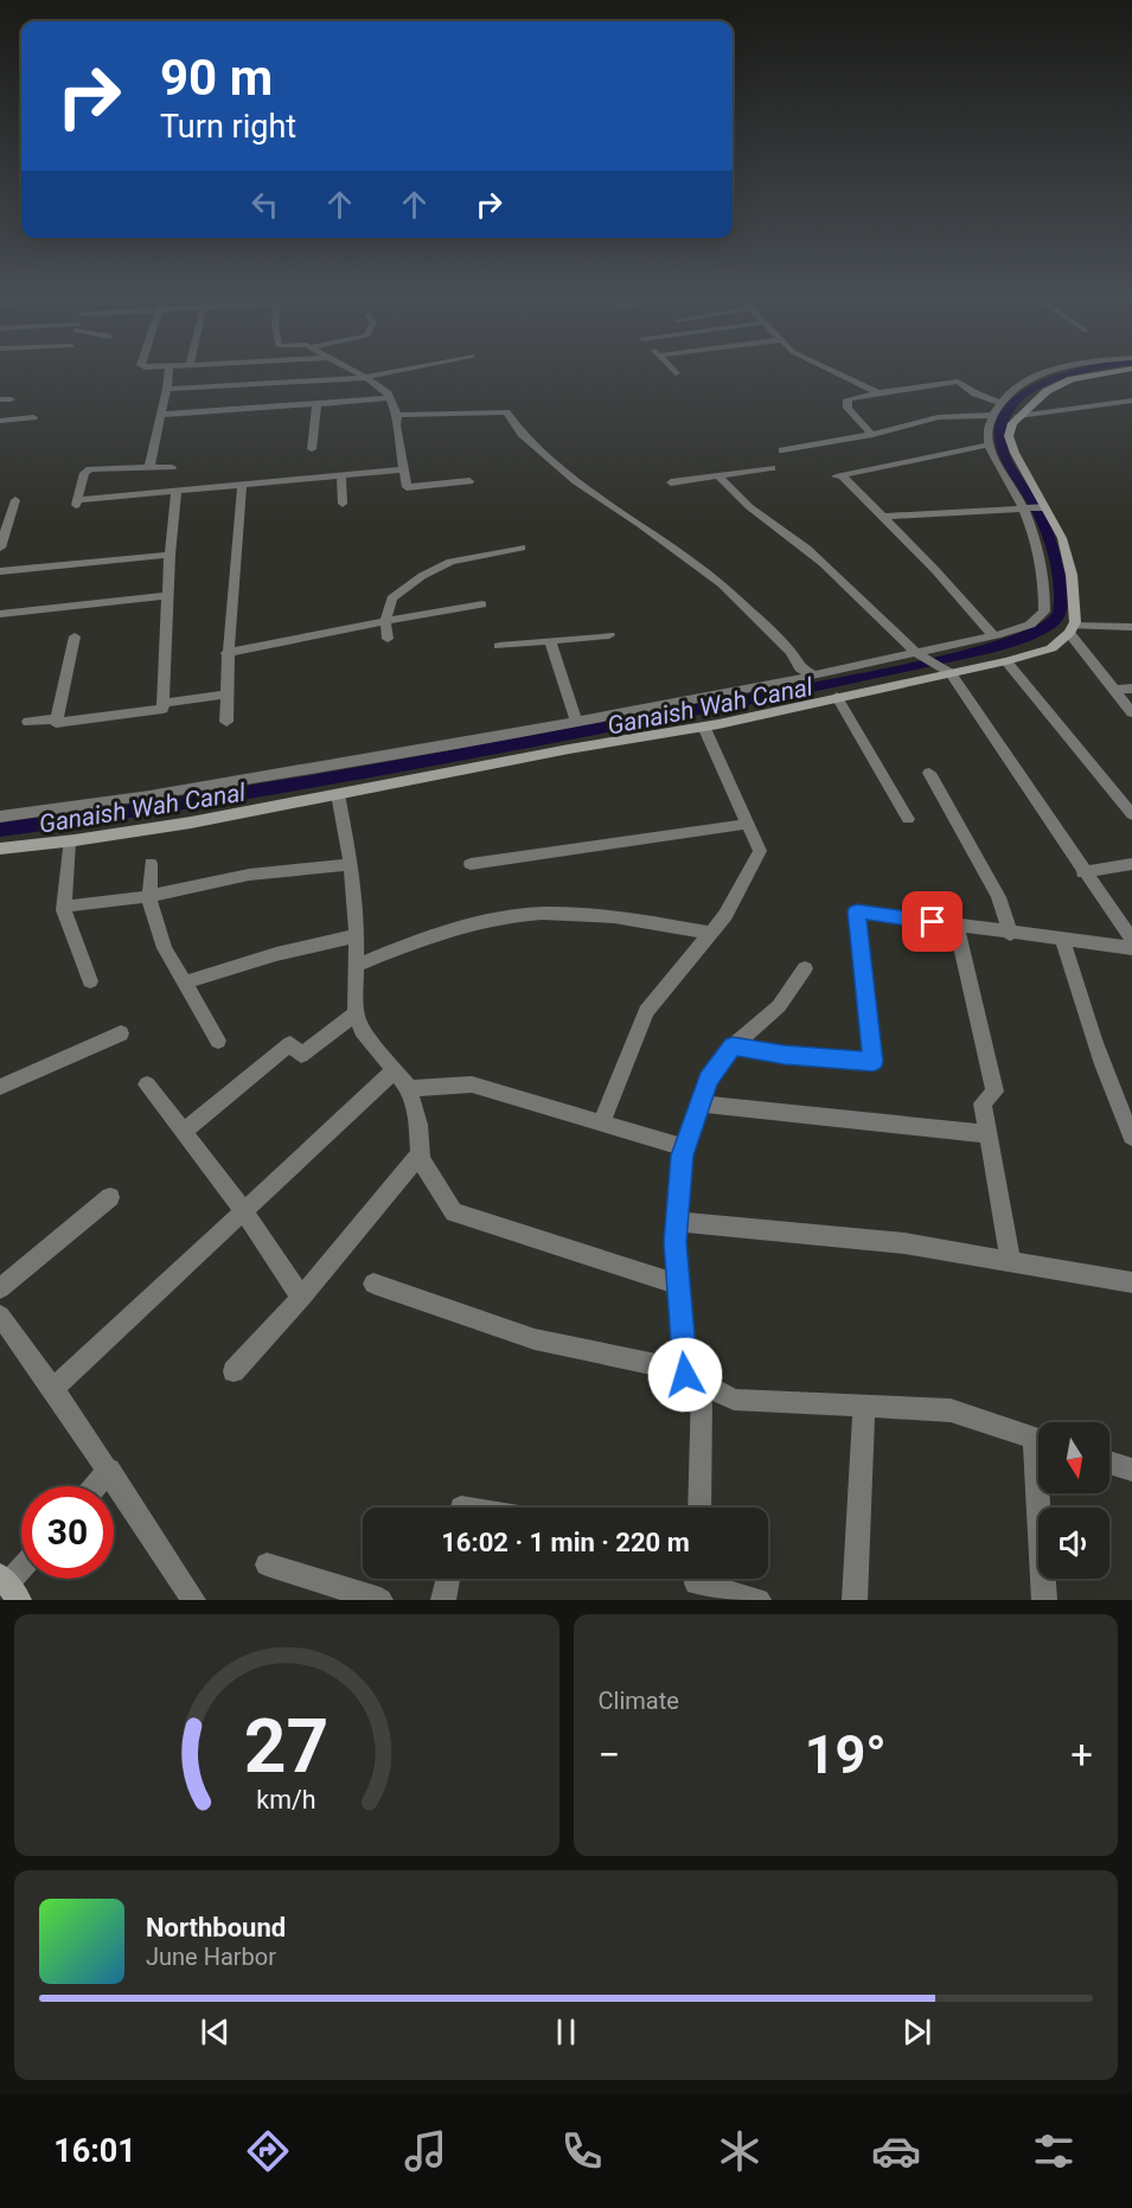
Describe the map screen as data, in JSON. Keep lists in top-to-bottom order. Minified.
{"water":["Ganaish Wah Canal"],"north":"bottom","page":{"turn":["90 m","Turn right"],"limit":"30","trip":"16:02 · 1 min · 220 m","tile":"Climate","heat":["−","19°","+"],"song":["Northbound","June Harbor"],"tabs":"16:01","gauge":["27","km/h"]}}
